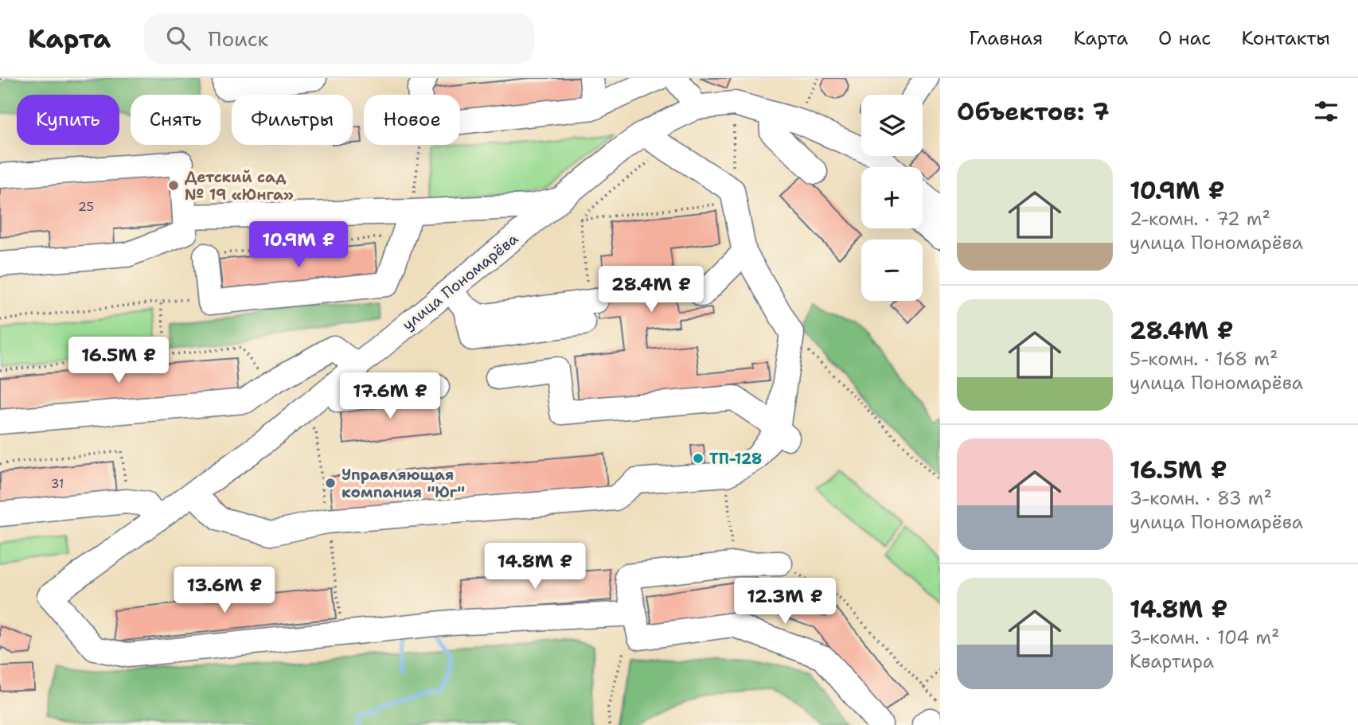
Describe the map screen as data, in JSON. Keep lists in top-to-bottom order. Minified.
{"streets":{"street":["улица Пономарёва"]},"places":["Детский сад № 19 «Юнга»","ТП-128","Управляющая компания \"Юг\""],"house_numbers":["25","31"],"page":{"header":"Карта","search":"Поиск","nav":["Главная","Карта","О нас","Контакты"],"heading":"Объектов: 7","map_buttons":["+","−"],"chip":["Купить","Снять","Фильтры","Новое"],"list":[{"name":"10.9M ₽","note":"2-комн. · 72 m² · улица Пономарёва"},{"name":"28.4M ₽","note":"5-комн. · 168 m² · улица Пономарёва"},{"name":"16.5M ₽","note":"3-комн. · 83 m² · улица Пономарёва"},{"name":"14.8M ₽","note":"3-комн. · 104 m² · Квартира"}],"price":["10.9M ₽","28.4M ₽","16.5M ₽","17.6M ₽","14.8M ₽","13.6M ₽","12.3M ₽"]}}
